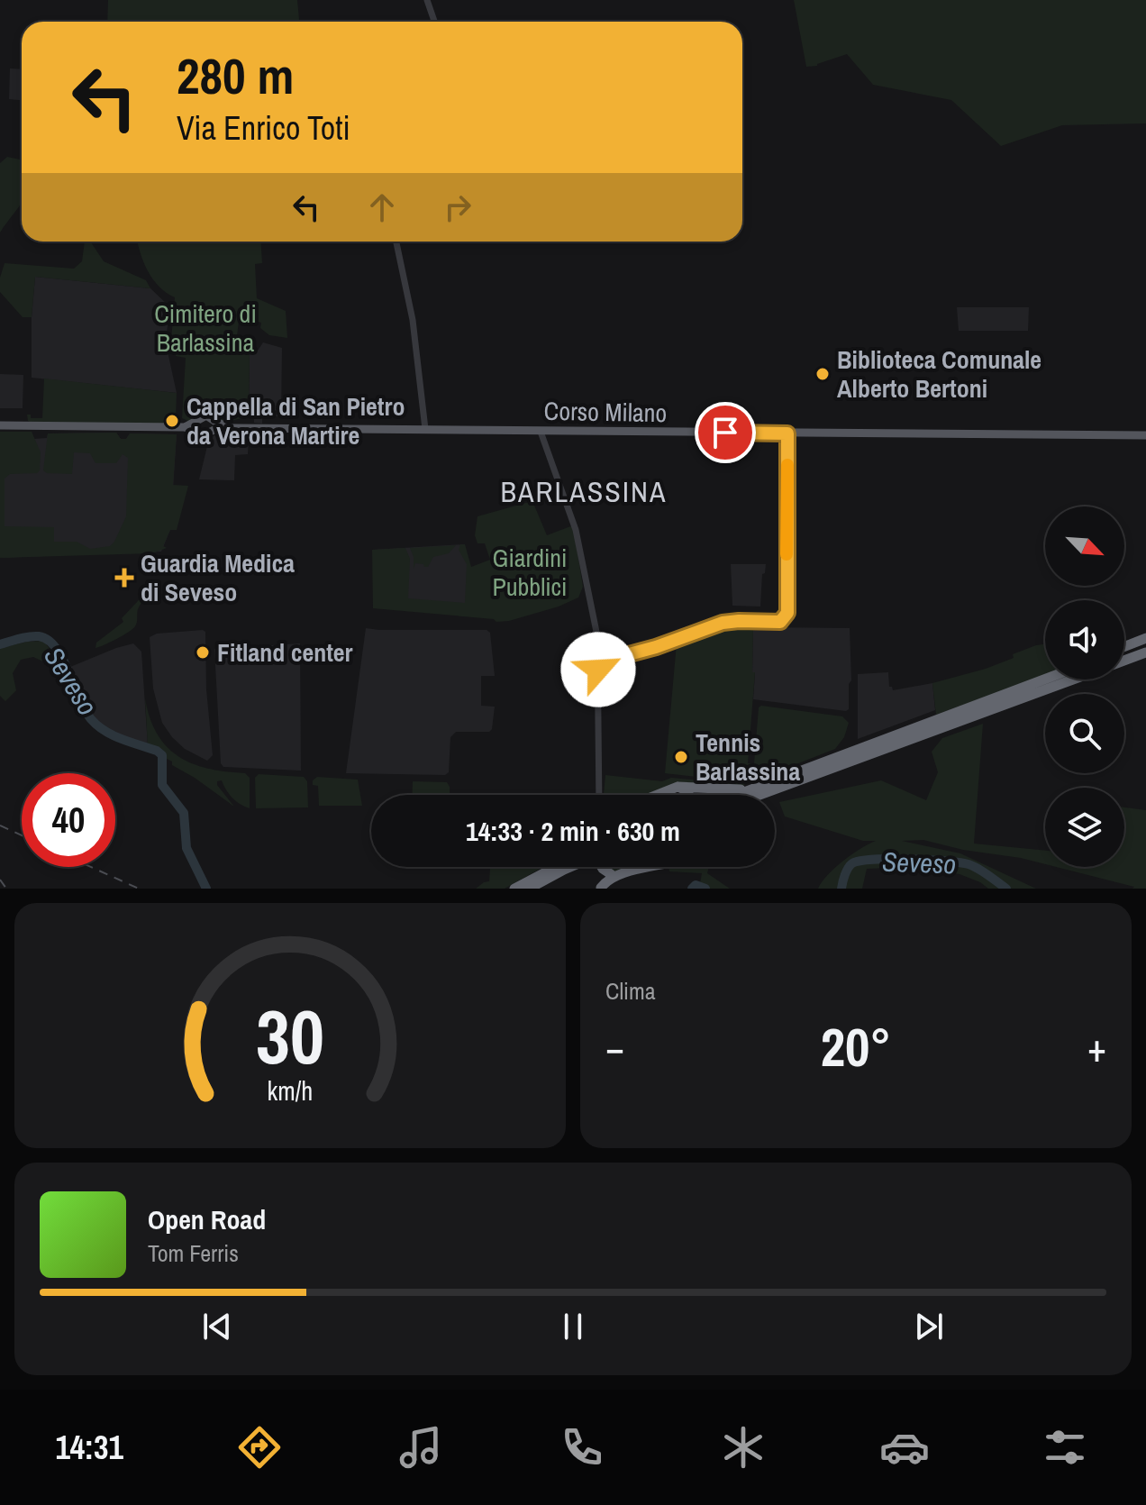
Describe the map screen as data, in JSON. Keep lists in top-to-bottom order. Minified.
{"streets":{"main road":["Corso Milano"]},"districts":["BARLASSINA"],"water":["Seveso"],"parks":["Cimitero di Barlassina","Giardini Pubblici"],"places":{"other":["Biblioteca Comunale Alberto Bertoni","Cappella di San Pietro da Verona Martire","Fitland center","Tennis Barlassina"],"health":["Guardia Medica di Seveso"]},"north":"bottom right","page":{"turn":["280 m","Via Enrico Toti"],"limit":"40","trip":"14:33 · 2 min · 630 m","tile":"Clima","heat":["−","20°","+"],"song":["Open Road","Tom Ferris"],"tabs":"14:31","gauge":["30","km/h"]}}
